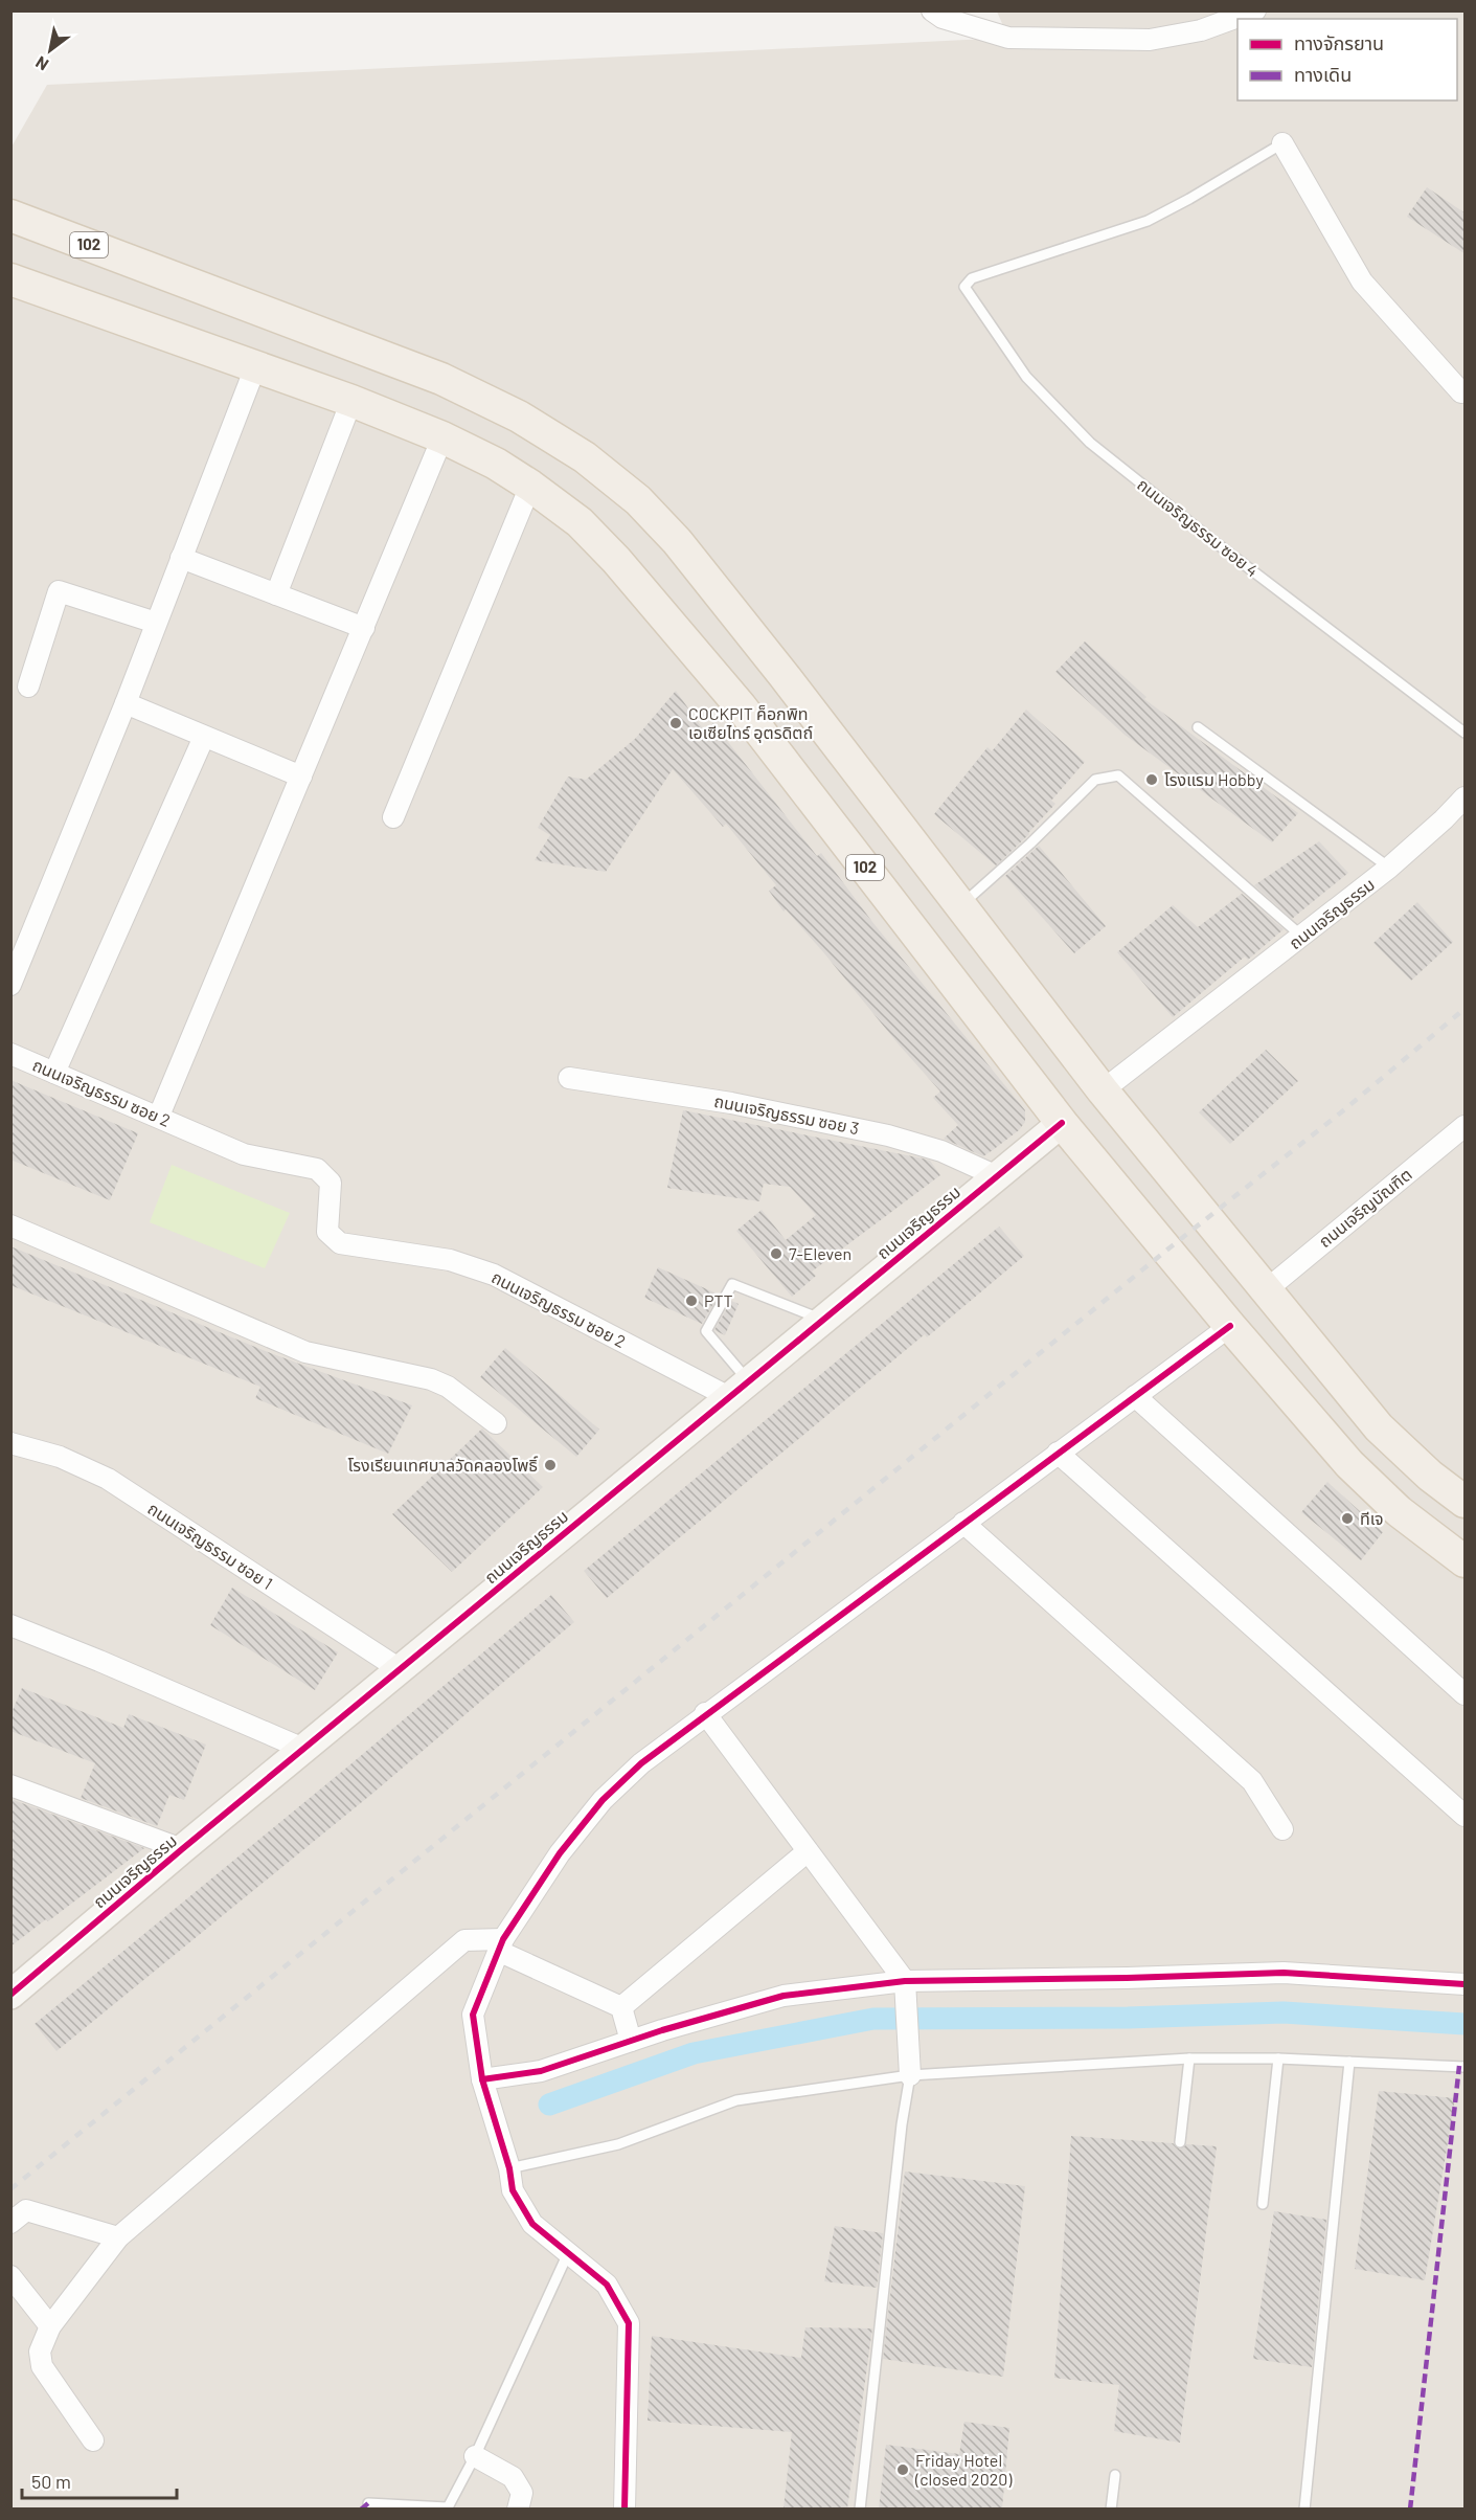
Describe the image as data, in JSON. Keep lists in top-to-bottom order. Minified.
{"streets":{"main road":["102"],"street":["ถนนเจริญธรรม","ถนนเจริญธรรม ซอย 2","ถนนเจริญธรรม ซอย 3","ถนนเจริญบัณฑิต","ถนนเจริญธรรม ซอย 1"],"lane":["ถนนเจริญธรรม ซอย 4"]},"crossings":[["102","ถนนเจริญธรรม"],["102","ถนนเจริญบัณฑิต"],["ถนนเจริญธรรม","ถนนเจริญธรรม ซอย 2"],["ถนนเจริญธรรม","ถนนเจริญธรรม ซอย 3"],["ถนนเจริญธรรม","ถนนเจริญธรรม ซอย 1"]],"places":["COCKPIT ค็อกพิท เอเซียไทร์ อุตรดิตถ์","โรงแรม Hobby","7-Eleven","PTT","โรงเรียนเทศบาลวัดคลองโพธิ์","ทีเจ","Friday Hotel (closed 2020)"],"legend":["ทางจักรยาน","ทางเดิน"],"scale_bar":"50 m","north":"bottom left"}
